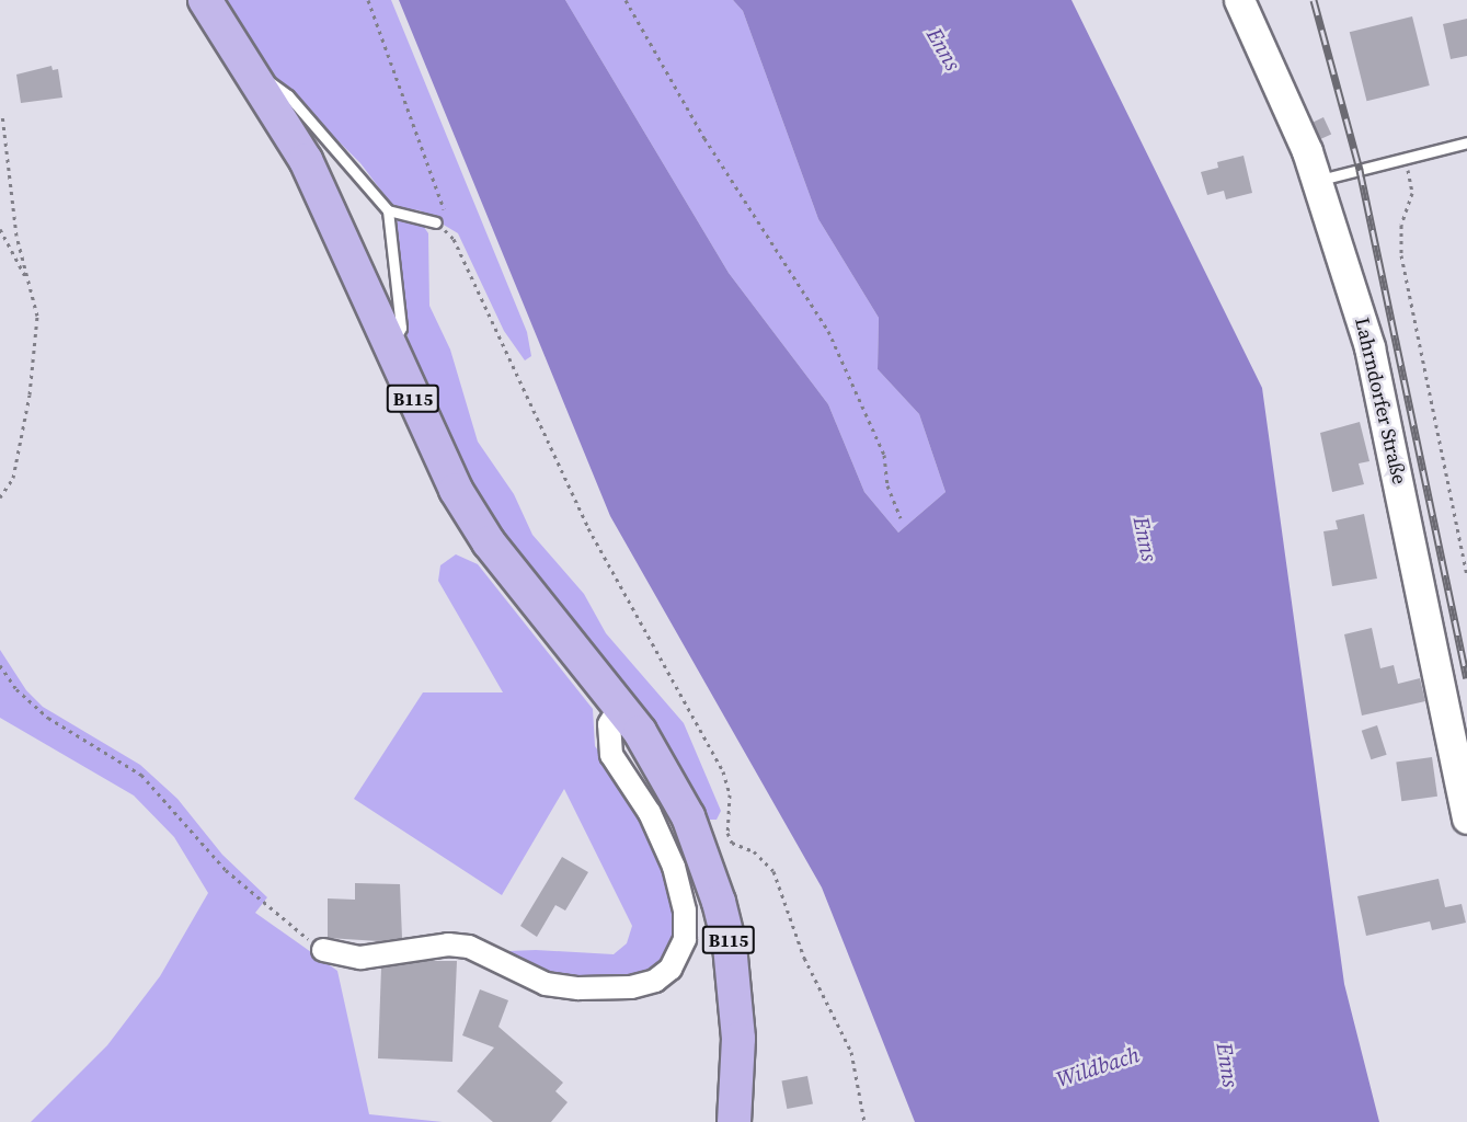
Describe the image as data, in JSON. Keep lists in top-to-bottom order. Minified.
{"streets":{"main road":["B115"],"street":["Lahrndorfer Straße"]},"water":["Enns","Wildbach"]}
